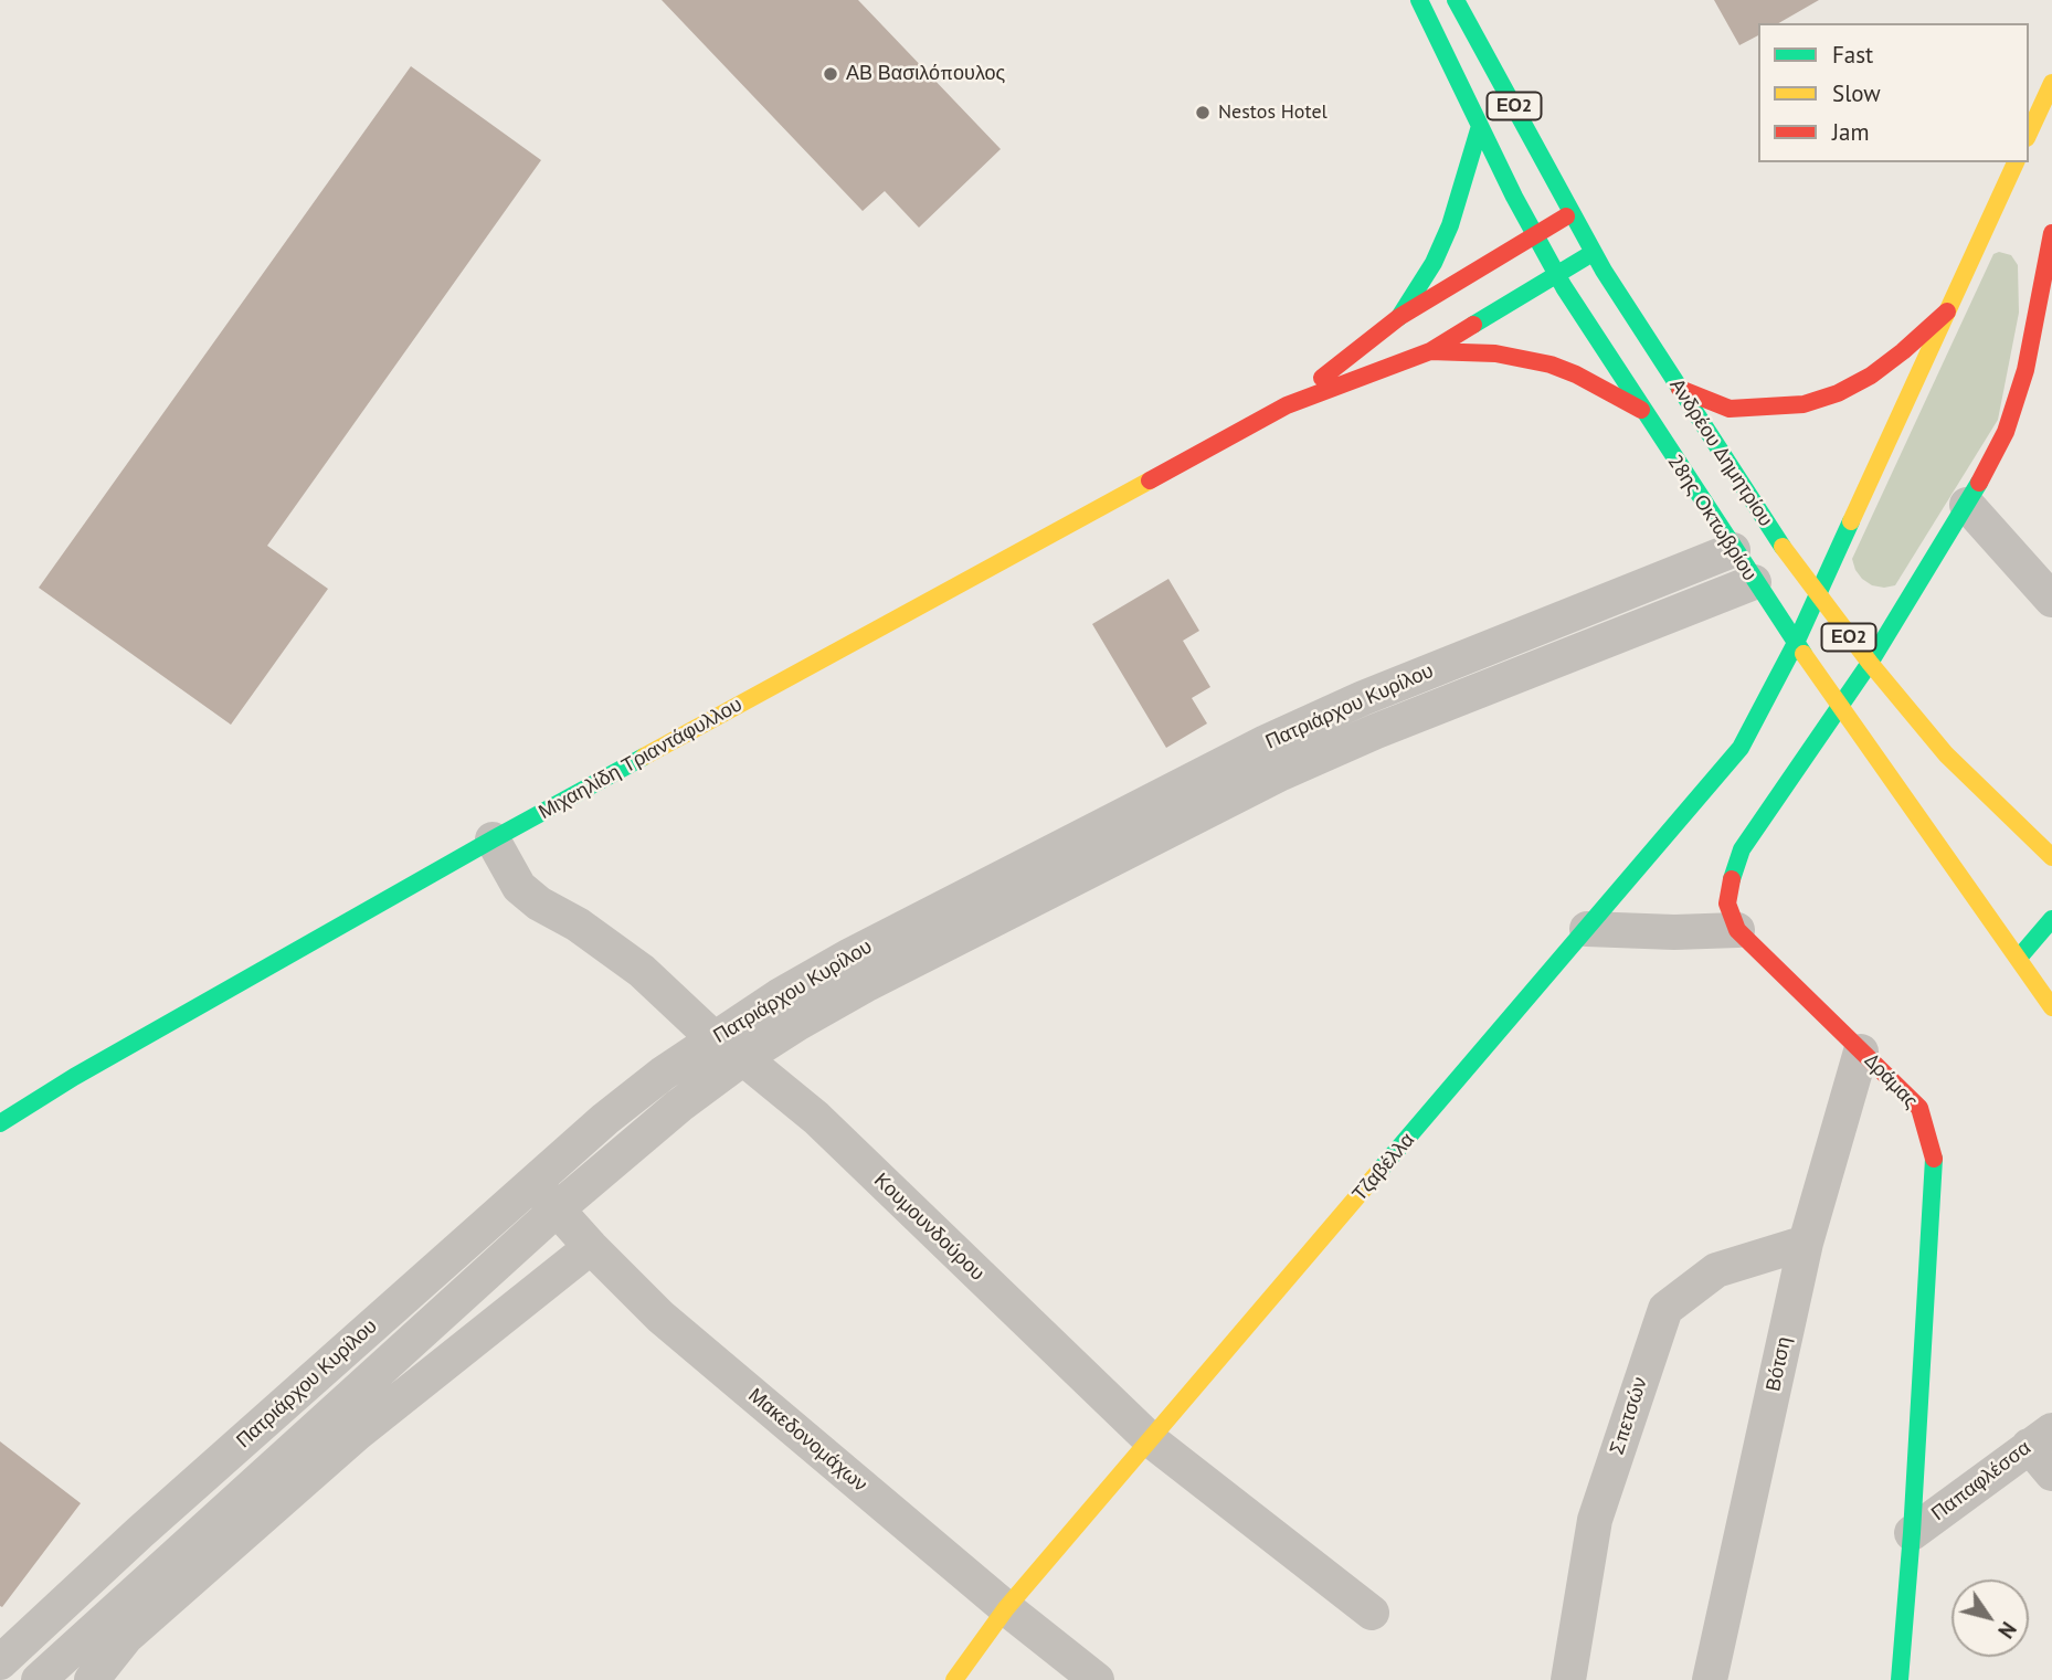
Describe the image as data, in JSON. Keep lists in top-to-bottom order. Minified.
{"streets":{"street":["ΕΟ2","Ανδρέου Δημητρίου","28ης Οκτωβρίου","Πατριάρχου Κυρίλου","Μιχαηλίδη Τριαντάφυλλου","Δράμας","Τζαβέλλα","Κουμουνδούρου","Βότση","Σπετσών","Μακεδονομάχων","Παπαφλέσσα"]},"crossings":[["Ανδρέου Δημητρίου","Μιχαηλίδη Τριαντάφυλλου"],["Ανδρέου Δημητρίου","Τζαβέλλα"],["28ης Οκτωβρίου","Πατριάρχου Κυρίλου"],["28ης Οκτωβρίου","Μιχαηλίδη Τριαντάφυλλου"],["28ης Οκτωβρίου","Τζαβέλλα"],["Πατριάρχου Κυρίλου","Κουμουνδούρου"],["Πατριάρχου Κυρίλου","Μακεδονομάχων"],["Μιχαηλίδη Τριαντάφυλλου","Κουμουνδούρου"],["Δράμας","Βότση"],["Δράμας","Παπαφλέσσα"],["Τζαβέλλα","Κουμουνδούρου"],["Τζαβέλλα","Μακεδονομάχων"],["Βότση","Σπετσών"]],"places":["ΑΒ Βασιλόπουλος","Nestos Hotel"],"legend":["Fast","Slow","Jam"],"north":"bottom right"}
